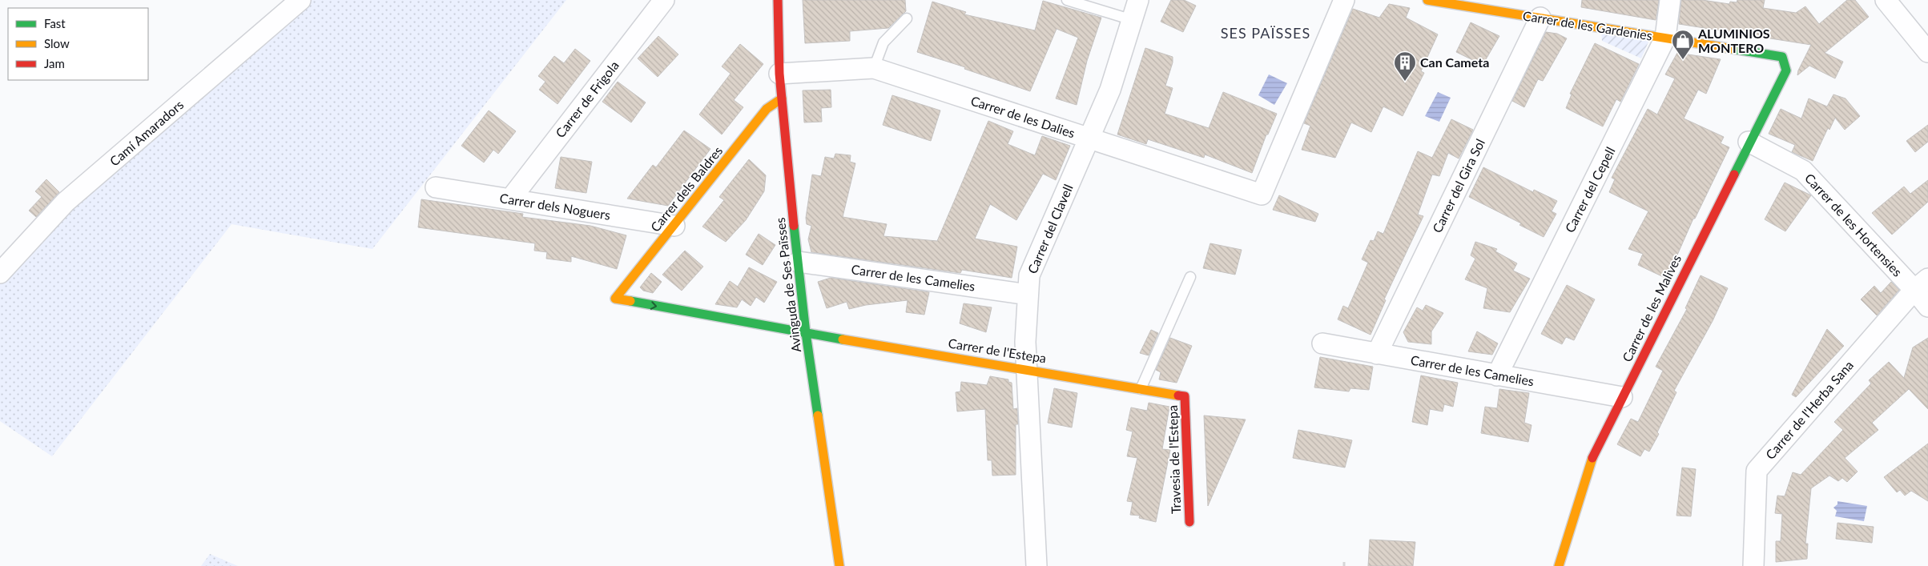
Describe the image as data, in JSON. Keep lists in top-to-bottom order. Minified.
{"streets":{"street":["Carrer de les Gardenies","Carrer de Frigola","Carrer de les Dalies","Camí Amaradors","Carrer del Gira Sol","Carrer dels Baldres","Carrer del Cepell","Carrer dels Noguers","Carrer de les Hortensies","Carrer del Clavell","Carrer de les Camelies","Avinguda de Ses Païsses","Carrer de les Malives","Carrer de l'Estepa","Carrer de l'Herba Sana","Travesia de l'Estepa"]},"crossings":[["Carrer de les Gardenies","Carrer del Gira Sol"],["Carrer de les Gardenies","Carrer del Cepell"],["Carrer de les Gardenies","Carrer de les Malives"],["Carrer de Frigola","Carrer dels Noguers"],["Carrer de les Dalies","Carrer del Clavell"],["Carrer de les Dalies","Avinguda de Ses Païsses"],["Carrer del Gira Sol","Carrer de les Camelies"],["Carrer dels Baldres","Carrer dels Noguers"],["Carrer dels Baldres","Avinguda de Ses Païsses"],["Carrer dels Baldres","Carrer de l'Estepa"],["Carrer del Cepell","Carrer de les Camelies"],["Carrer de les Hortensies","Carrer de les Malives"],["Carrer de les Hortensies","Carrer de l'Herba Sana"],["Carrer del Clavell","Carrer de les Camelies"],["Carrer del Clavell","Carrer de l'Estepa"],["Carrer de les Camelies","Avinguda de Ses Païsses"],["Carrer de les Camelies","Carrer de les Malives"],["Avinguda de Ses Païsses","Carrer de l'Estepa"],["Carrer de l'Estepa","Travesia de l'Estepa"]],"districts":["SES PAÏSSES"],"places":{"shop":["ALUMINIOS MONTERO"],"building":["Can Cameta"]},"legend":["Fast","Slow","Jam"]}
